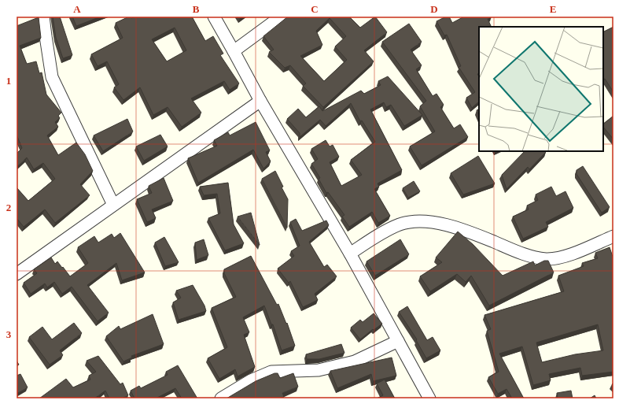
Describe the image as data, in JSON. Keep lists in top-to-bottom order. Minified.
{"grid":{"columns":["A","B","C","D","E"],"rows":["1","2","3"]}}
